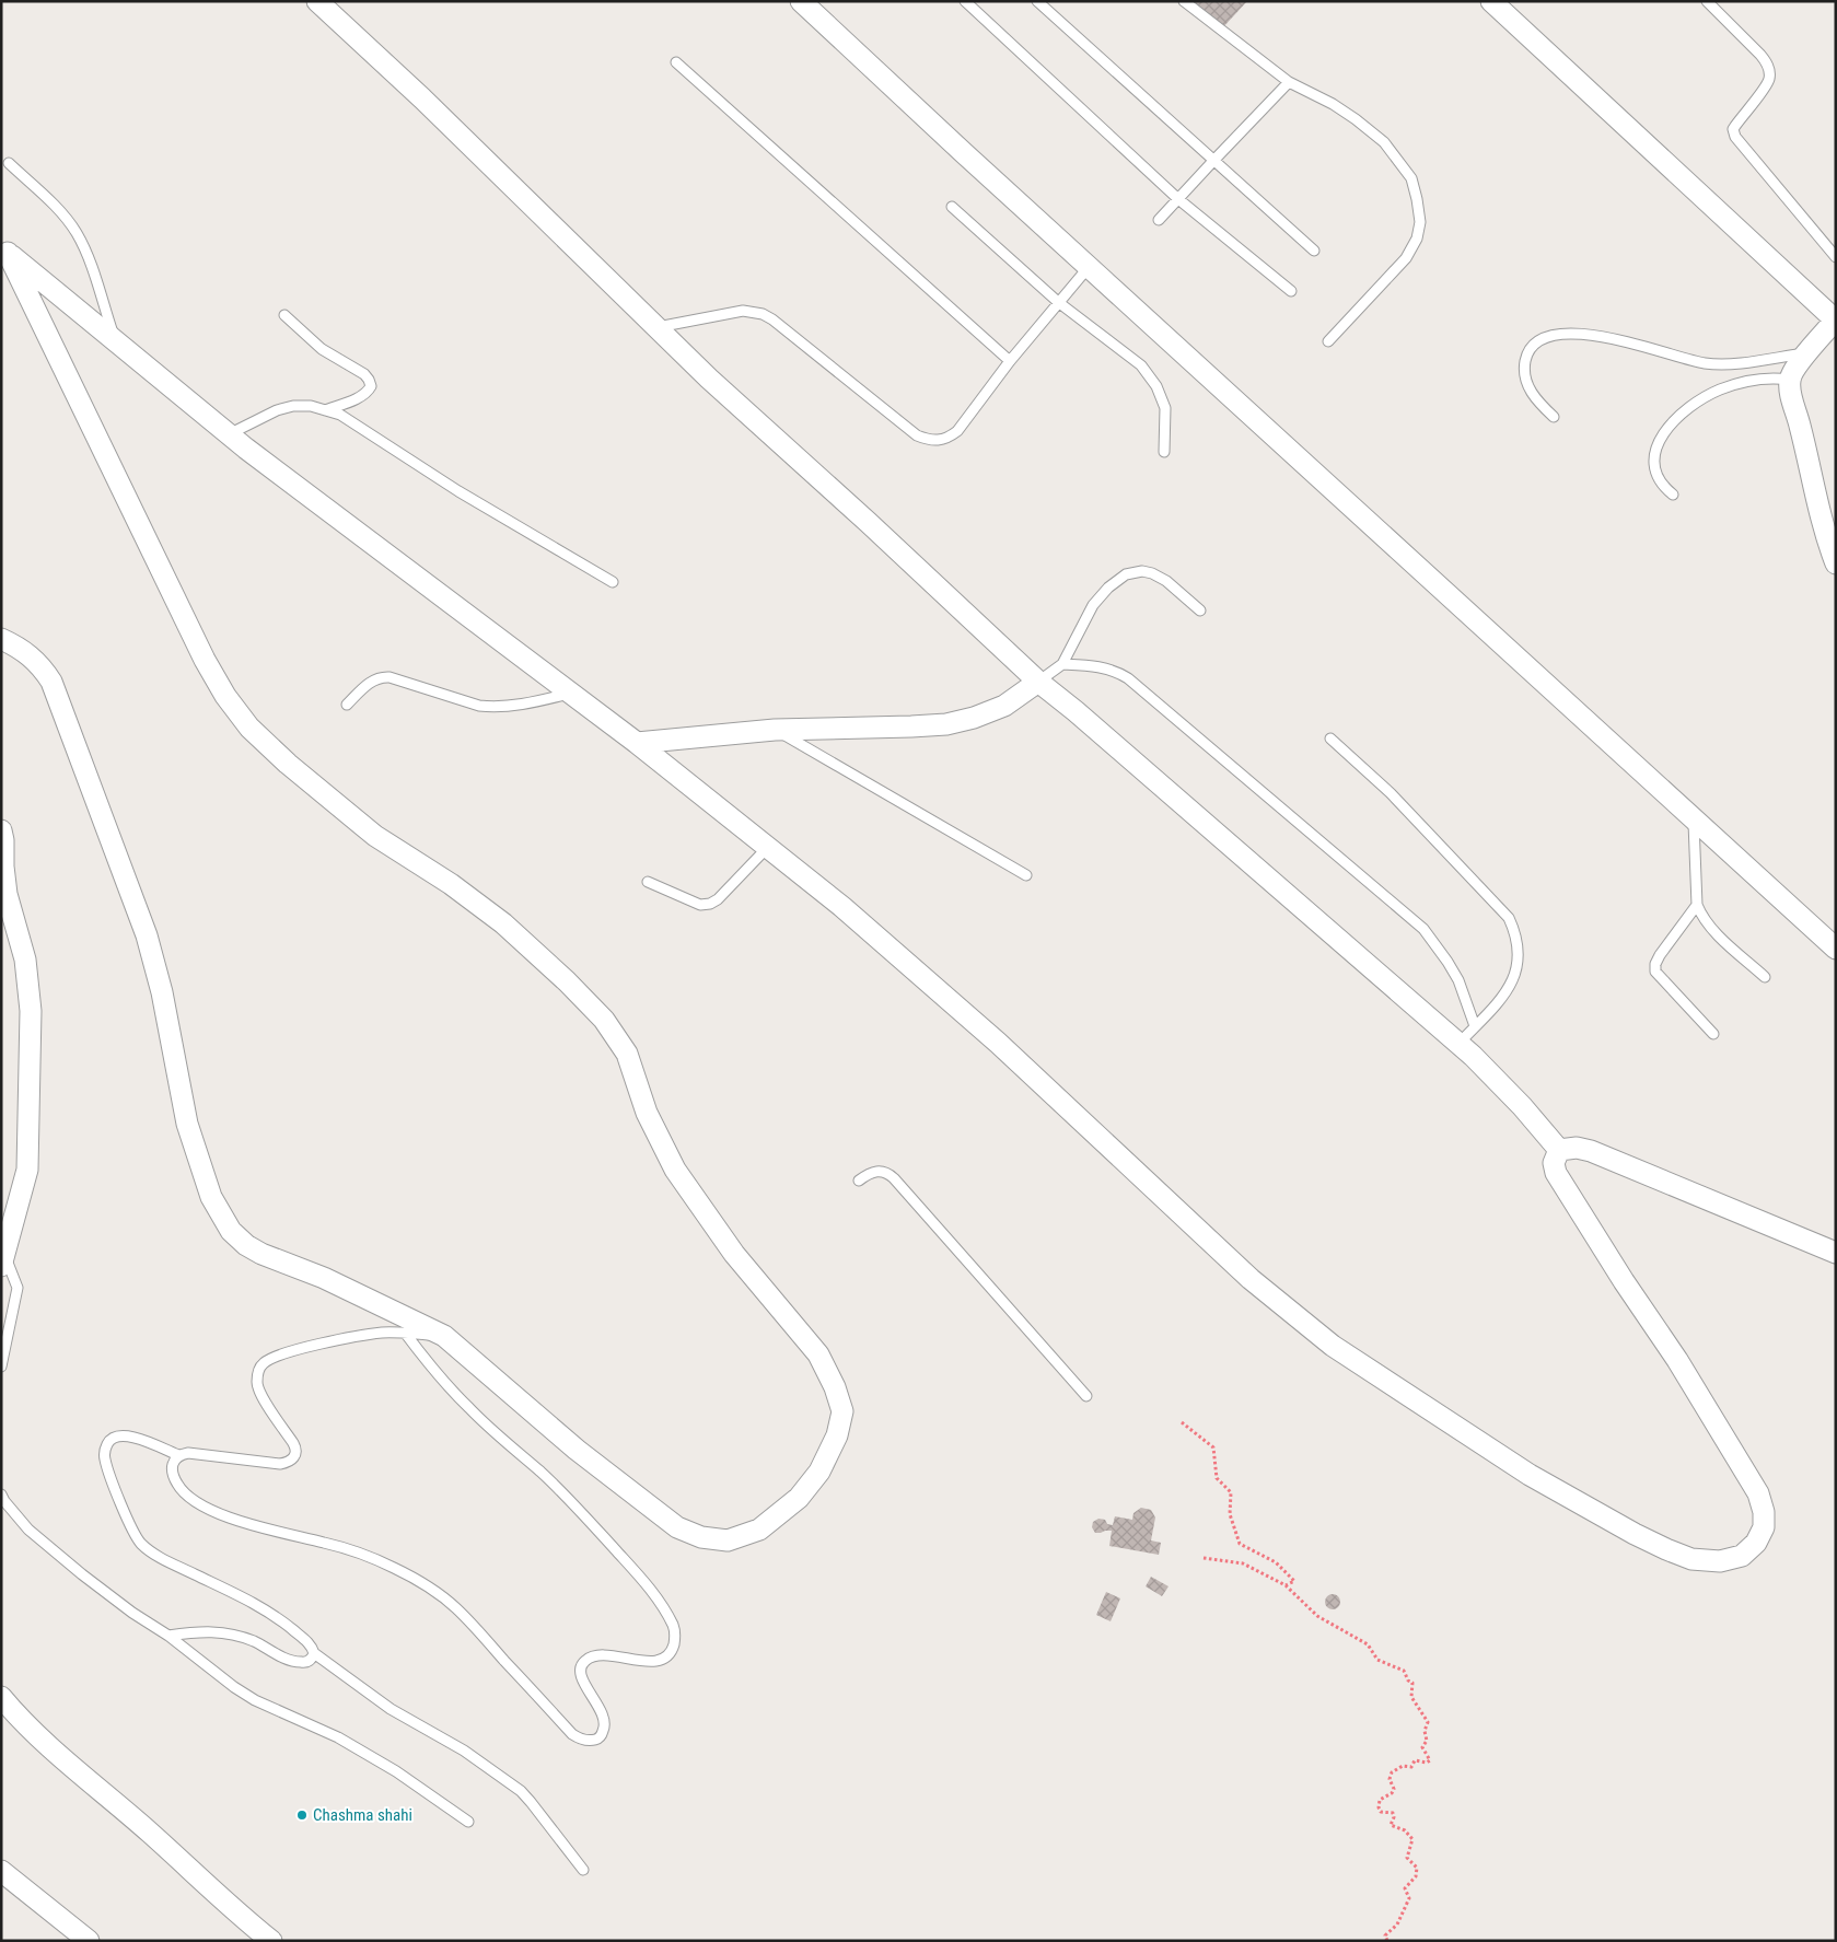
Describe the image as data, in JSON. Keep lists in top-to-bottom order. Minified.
{"places":["Chashma shahi"]}
